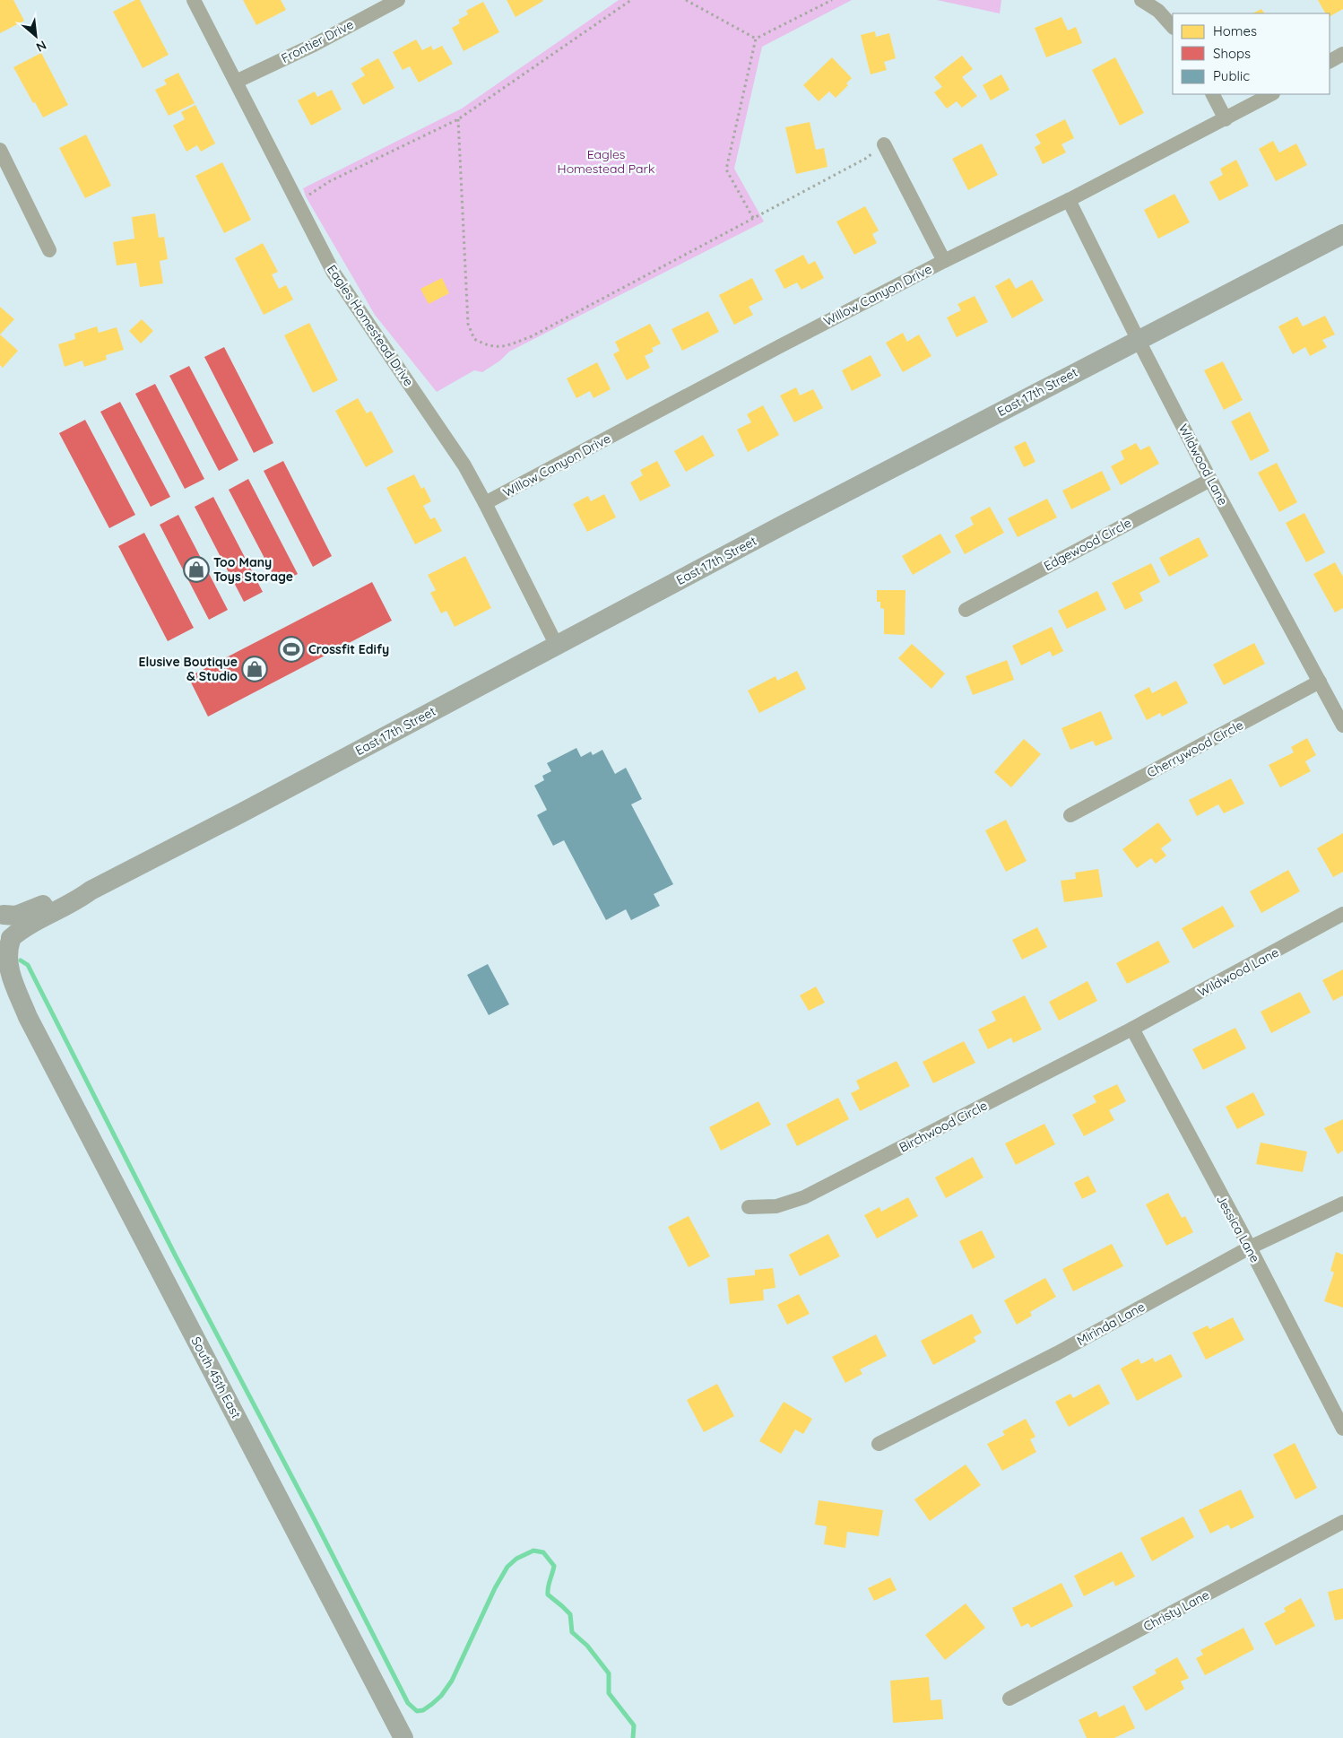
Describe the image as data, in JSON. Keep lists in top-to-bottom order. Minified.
{"streets":{"main road":["East 17th Street","South 45th East"],"street":["Frontier Drive","Willow Canyon Drive","Eagles Homestead Drive","Wildwood Lane","Edgewood Circle","Cherrywood Circle","Birchwood Circle","Jessica Lane","Mirinda Lane","Christy Lane"]},"crossings":[["Frontier Drive","Eagles Homestead Drive"],["Willow Canyon Drive","Eagles Homestead Drive"],["Willow Canyon Drive","Wildwood Lane"],["Eagles Homestead Drive","East 17th Street"],["East 17th Street","Wildwood Lane"],["East 17th Street","South 45th East"],["Wildwood Lane","Edgewood Circle"],["Wildwood Lane","Cherrywood Circle"],["Wildwood Lane","Birchwood Circle"],["Wildwood Lane","Jessica Lane"],["Birchwood Circle","Jessica Lane"],["Jessica Lane","Mirinda Lane"]],"parks":["Eagles Homestead Park"],"places":{"shop":["Too Many Toys Storage","Elusive Boutique & Studio"],"sports":["Crossfit Edify"]},"legend":["Homes","Shops","Public"],"north":"bottom right"}
